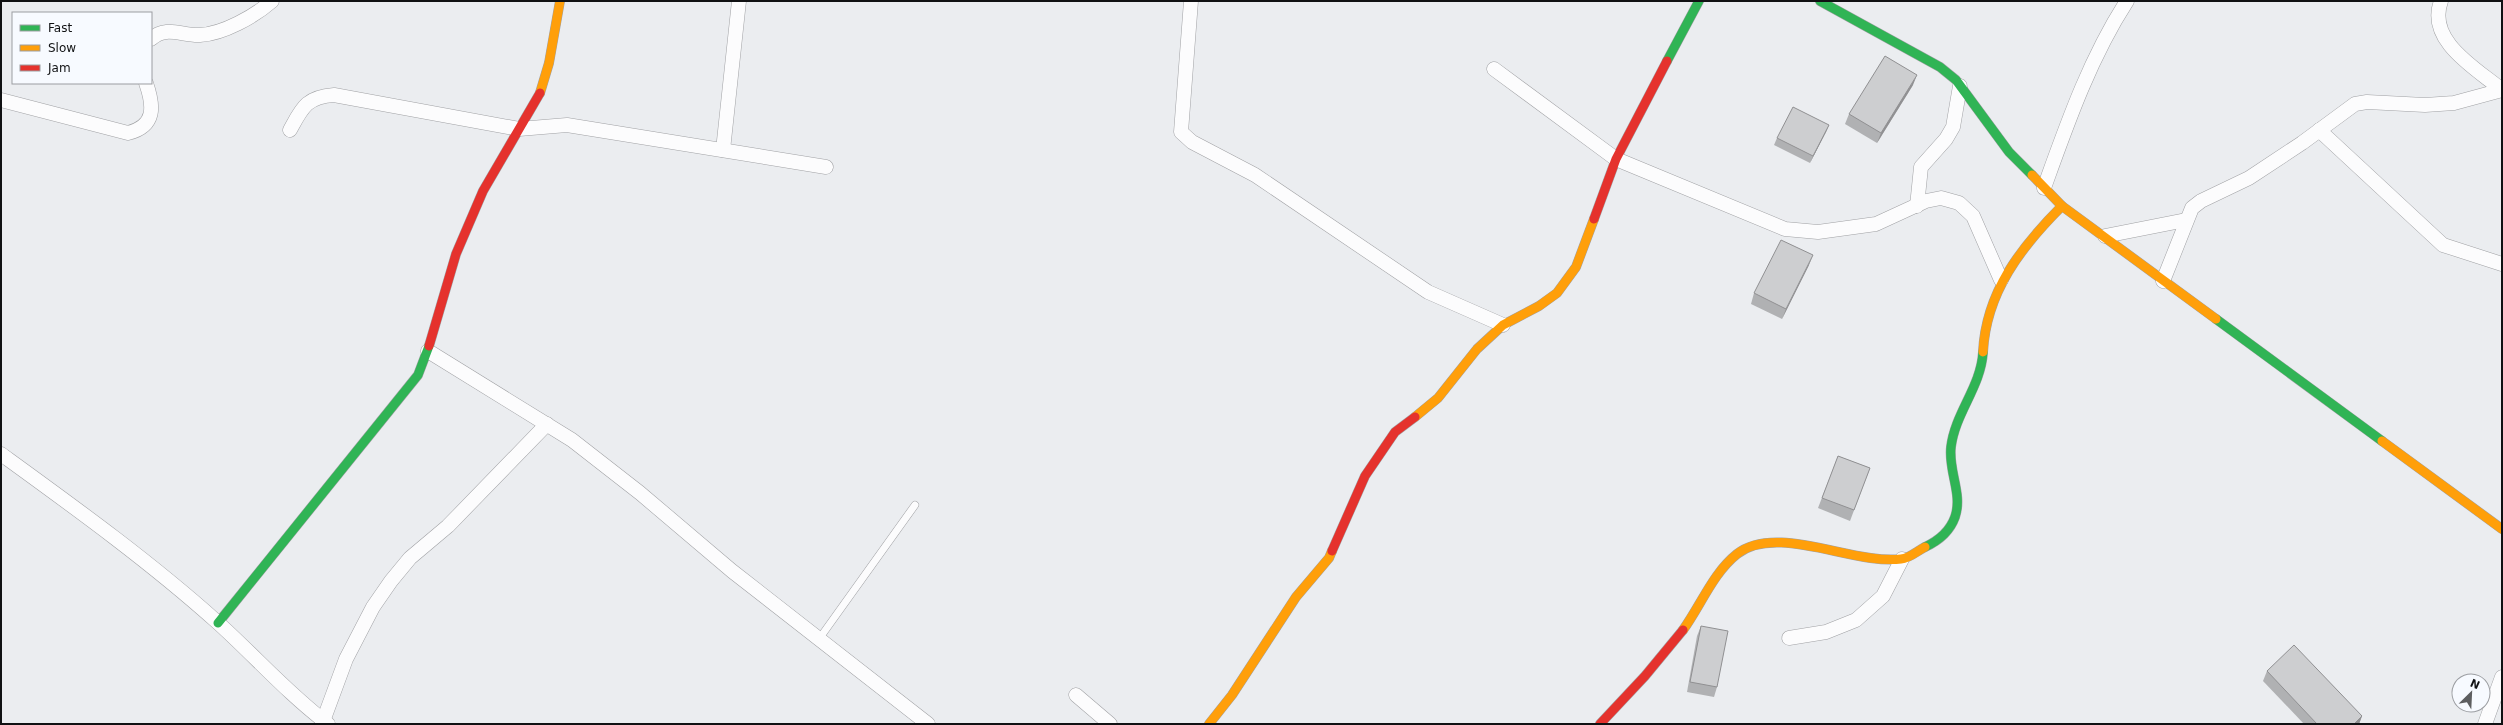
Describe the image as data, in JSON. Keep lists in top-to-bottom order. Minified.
{"legend":["Fast","Slow","Jam"],"north":"top right"}
